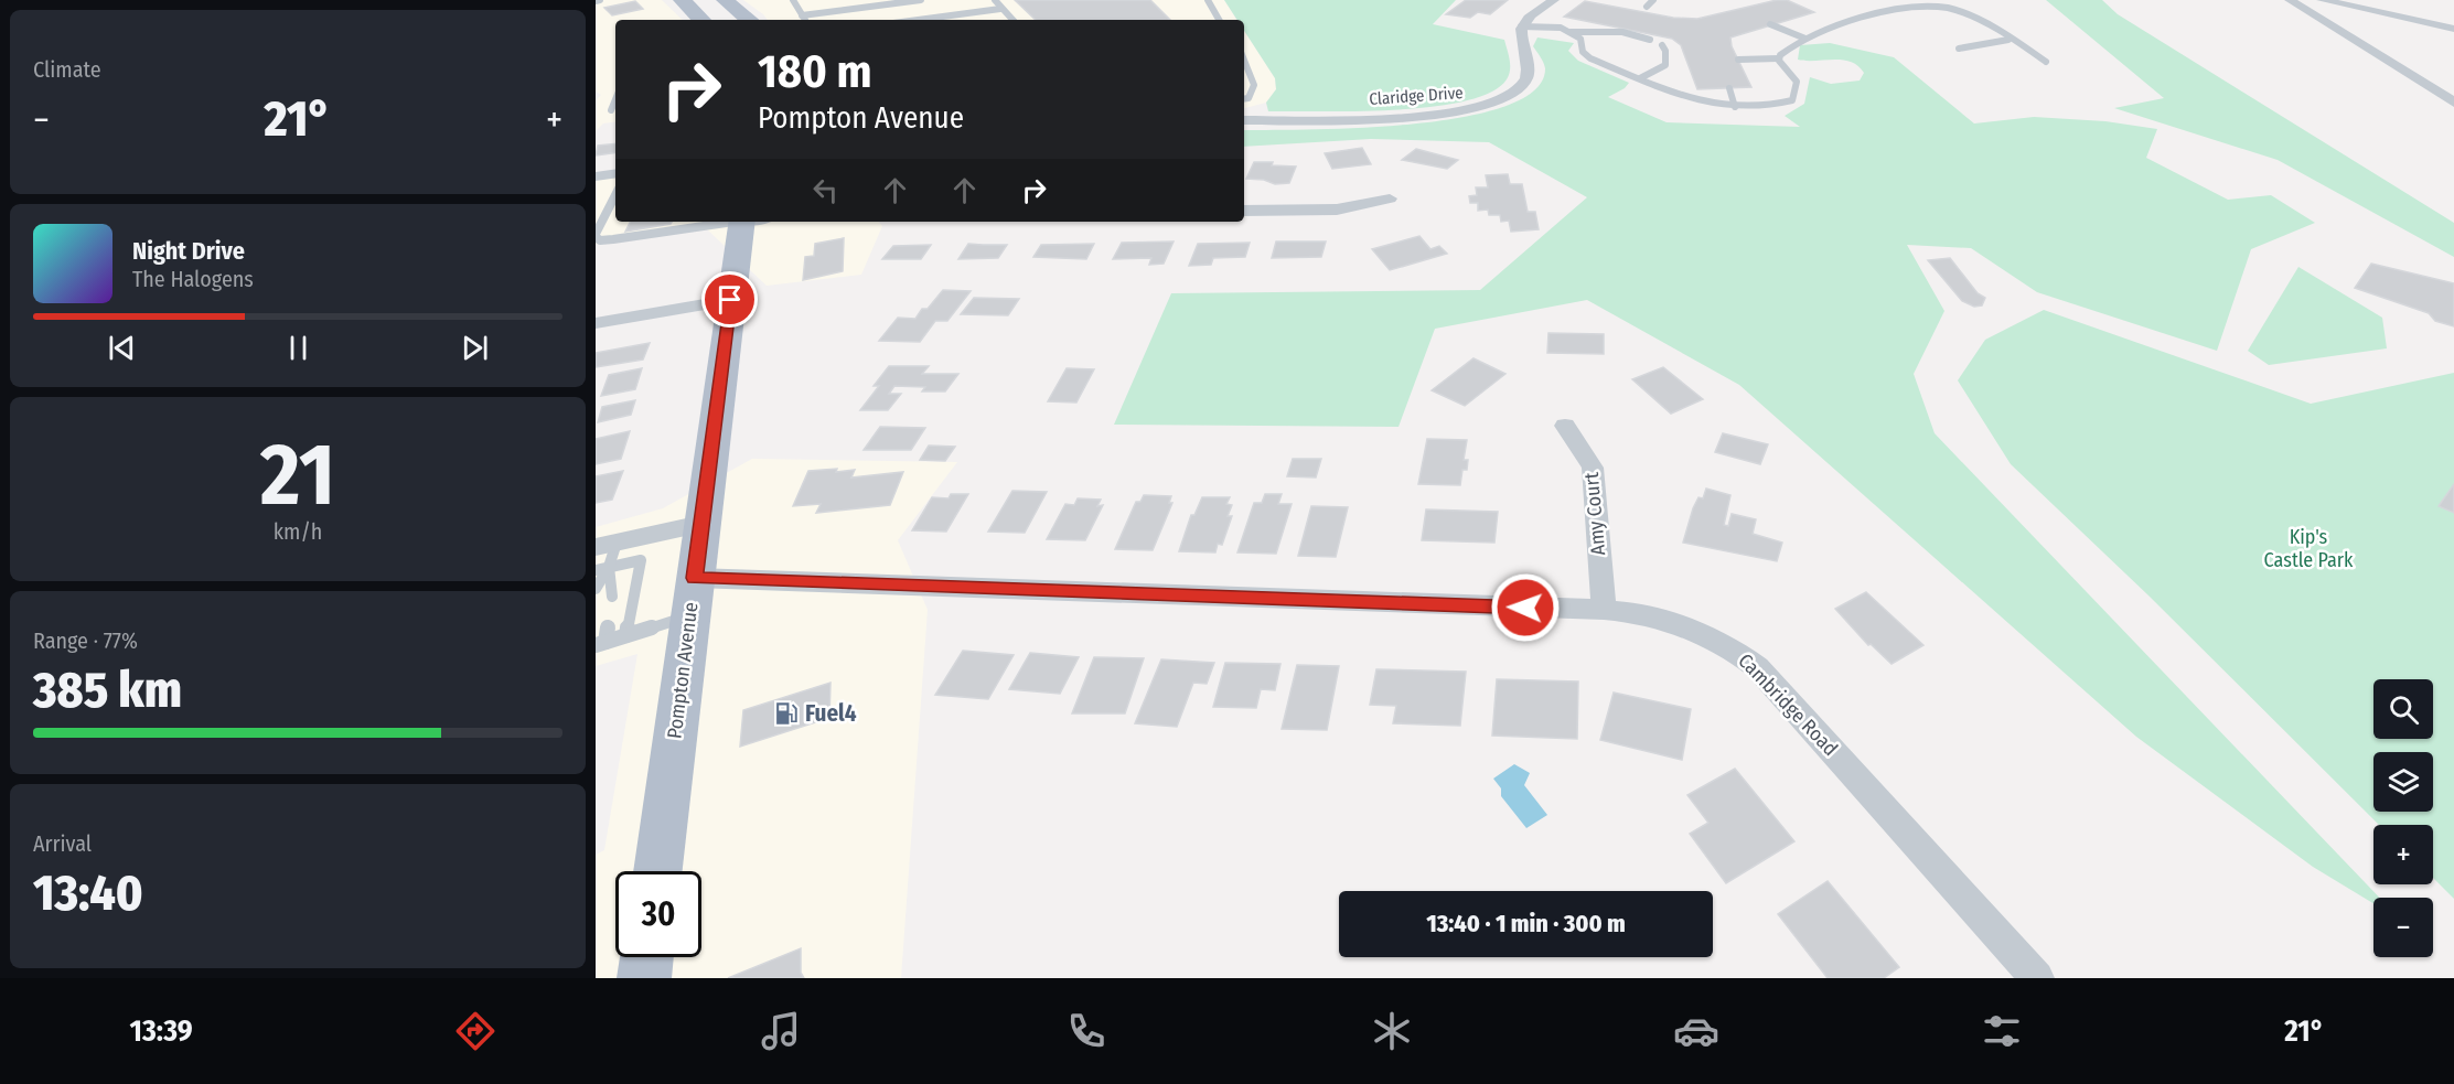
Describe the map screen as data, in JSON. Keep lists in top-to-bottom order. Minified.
{"streets":{"main road":["Pompton Avenue"],"street":["Claridge Drive","Amy Court","Cambridge Road"]},"crossings":[["Amy Court","Cambridge Road"],["Pompton Avenue","Cambridge Road"]],"parks":["Kip's Castle Park"],"places":{"fuel station":["Fuel4"]},"page":{"tile":["Climate",["21","km/h"],["Range · 77%","385 km"],["Arrival","13:40"]],"turn":["180 m","Pompton Avenue"],"heat":["−","21°","+"],"song":["Night Drive","The Halogens"],"map_buttons":["+","−"],"limit":"30","trip":"13:40 · 1 min · 300 m","tabs":["13:39","21°"]}}
